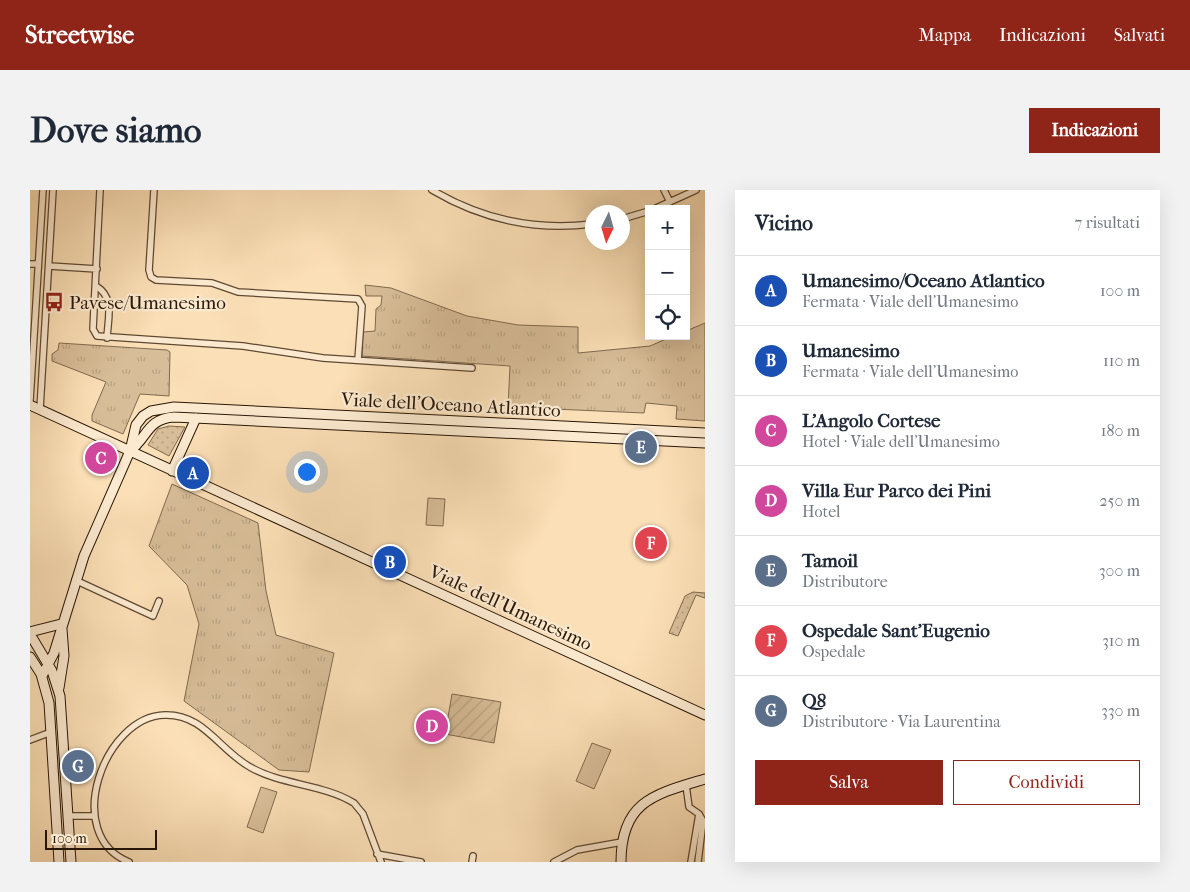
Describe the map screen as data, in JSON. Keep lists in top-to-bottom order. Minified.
{"streets":{"main road":["Viale dell'Oceano Atlantico","Viale dell'Umanesimo"]},"crossings":[["Viale dell'Oceano Atlantico","Viale dell'Umanesimo"]],"places":{"bus stop":["Pavese/Umanesimo"]},"scale_bar":"100 m","north":"bottom","page":{"header":"Streetwise","nav":["Mappa","Indicazioni","Salvati"],"buttons":["Indicazioni",["Salva","Condividi"]],"title":"Dove siamo","heading":["Vicino","7 risultati"],"map_buttons":["+","−"],"list":[{"mark":"A","name":"Umanesimo/Oceano Atlantico","note":"Fermata · Viale dell'Umanesimo","value":"100 m"},{"mark":"B","name":"Umanesimo","note":"Fermata · Viale dell'Umanesimo","value":"110 m"},{"mark":"C","name":"L'Angolo Cortese","note":"Hotel · Viale dell'Umanesimo","value":"180 m"},{"mark":"D","name":"Villa Eur Parco dei Pini","note":"Hotel","value":"250 m"},{"mark":"E","name":"Tamoil","note":"Distributore","value":"300 m"},{"mark":"F","name":"Ospedale Sant'Eugenio","note":"Ospedale","value":"310 m"},{"mark":"G","name":"Q8","note":"Distributore · Via Laurentina","value":"330 m"}],"pins":["E","C","A","F","B","D","G"],"scale":"100 m"}}
